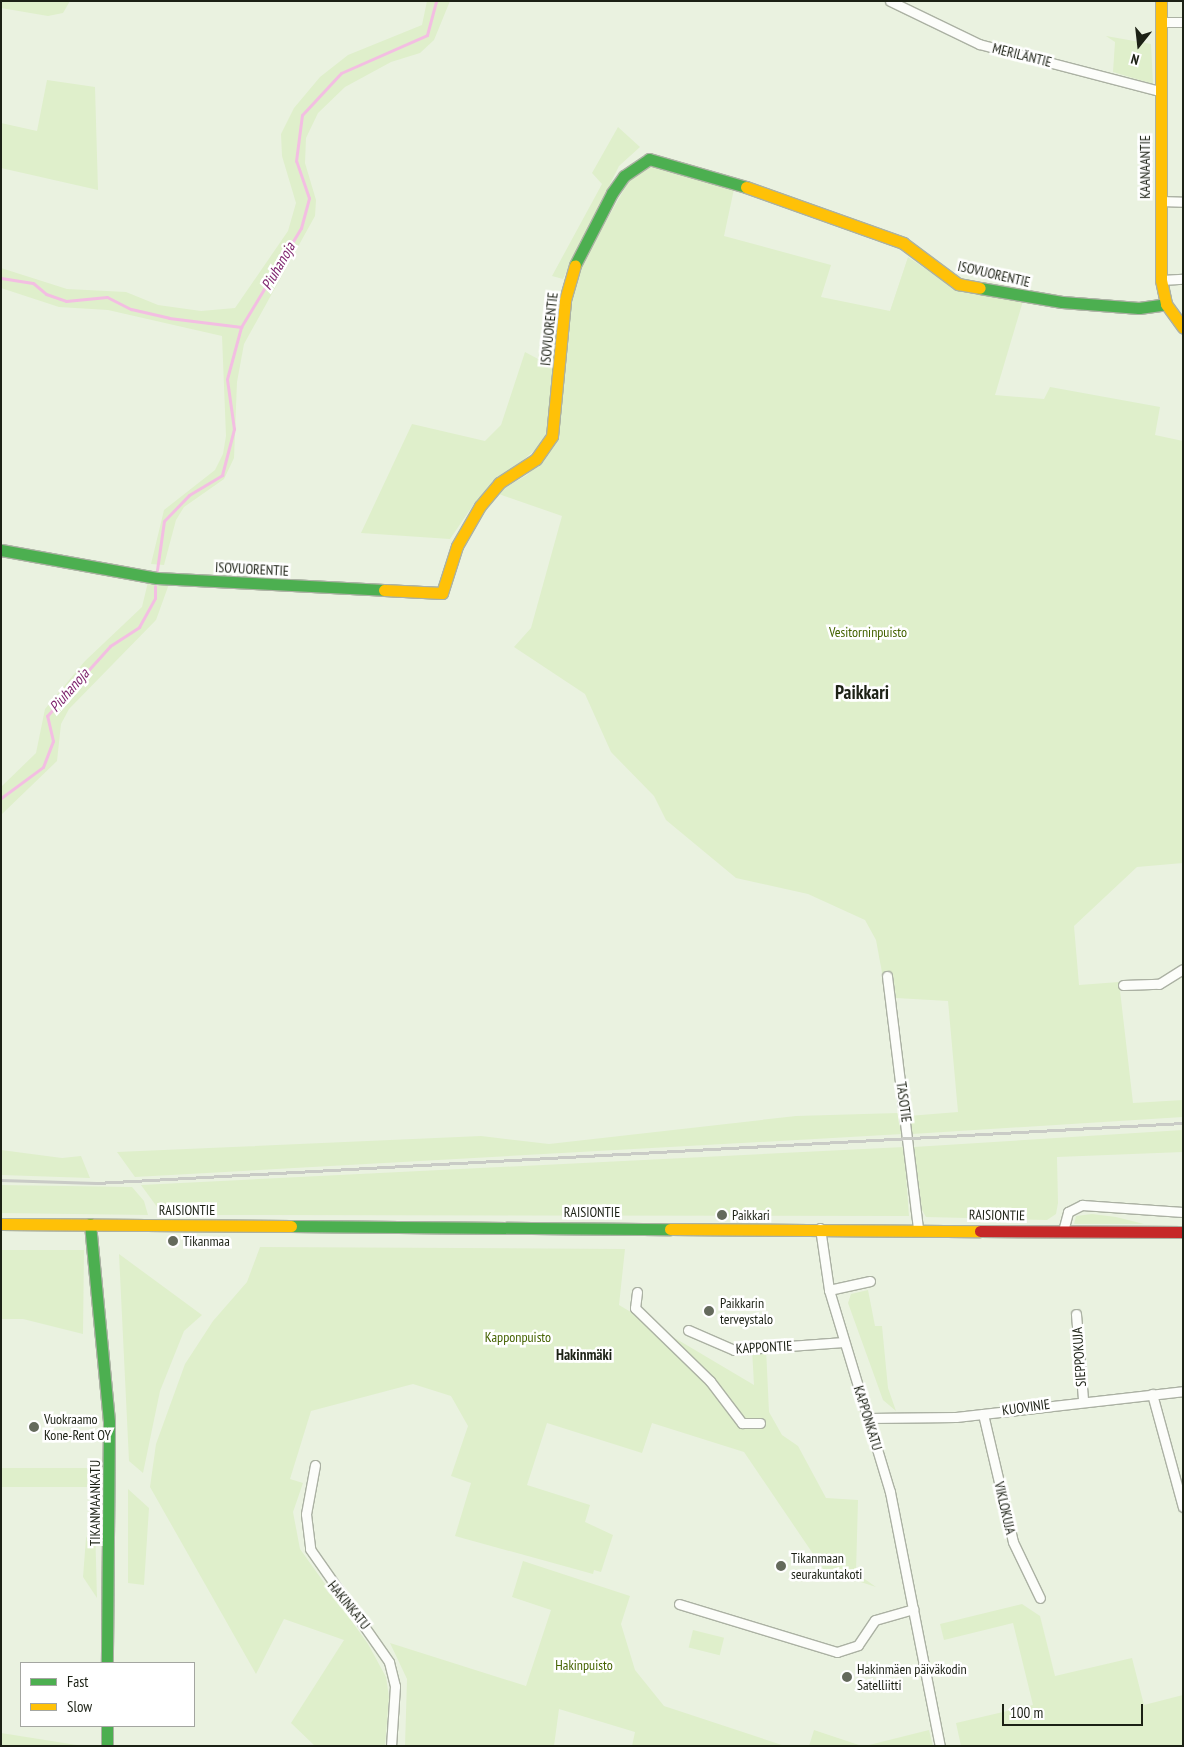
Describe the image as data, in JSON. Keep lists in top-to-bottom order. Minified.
{"streets":{"street":["MERILÄNTIE","KAANAANTIE","ISOVUORENTIE","TASOTIE","RAISIONTIE","KAPPONTIE","SIEPPOKUJA","KUOVINIE","KAPPONKATU","TIKANMAANKATU","VIKLOKUJA","HAKINKATU"]},"crossings":[["MERILÄNTIE","KAANAANTIE"],["KAANAANTIE","ISOVUORENTIE"],["TASOTIE","RAISIONTIE"],["RAISIONTIE","KAPPONKATU"],["RAISIONTIE","TIKANMAANKATU"],["KAPPONTIE","KAPPONKATU"],["SIEPPOKUJA","KUOVINIE"],["KUOVINIE","KAPPONKATU"],["KUOVINIE","VIKLOKUJA"]],"districts":["Paikkari","Hakinmäki"],"water":["Piuhanoja"],"parks":["Vesitorninpuisto","Kapponpuisto","Hakinpuisto"],"places":["Paikkari","Tikanmaa","Paikkarin terveystalo","Vuokraamo Kone-Rent OY","Tikanmaan seurakuntakoti","Hakinmäen päiväkodin Satelliitti"],"legend":["Fast","Slow"],"scale_bar":"100 m","north":"bottom"}
